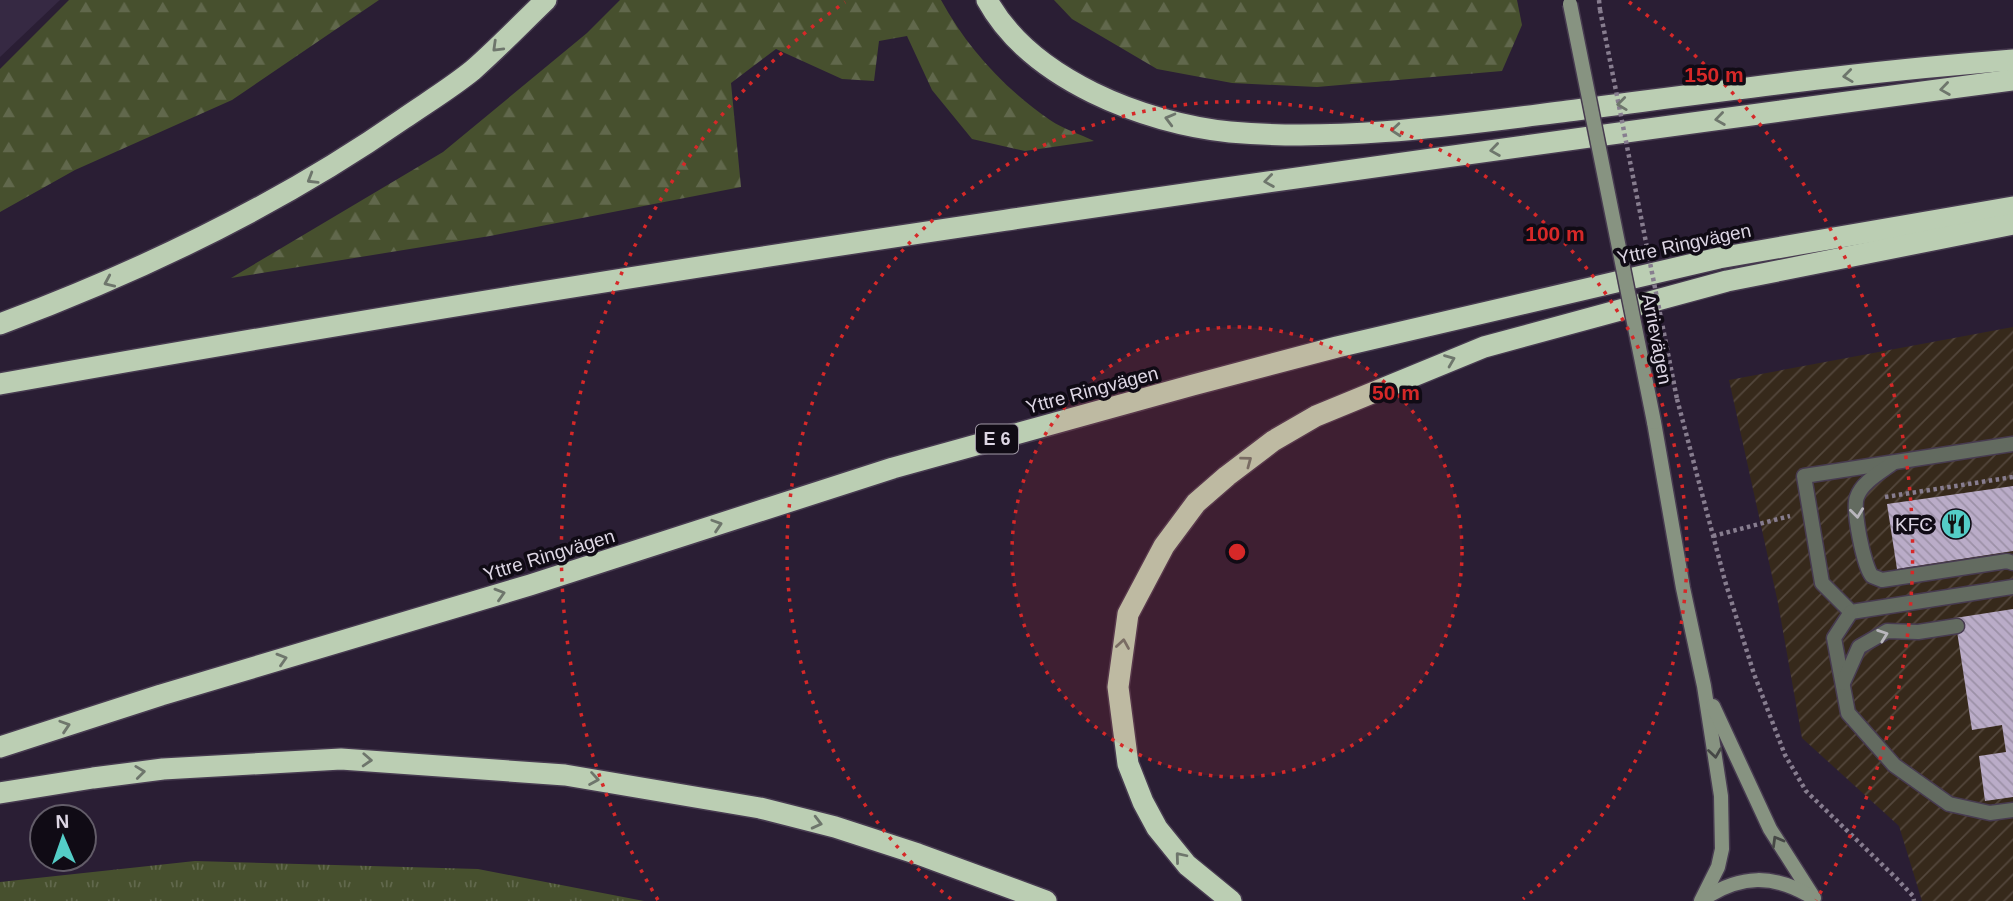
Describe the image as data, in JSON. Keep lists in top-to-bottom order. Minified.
{"streets":{"highway":["Yttre Ringvägen","E 6"],"main road":["Arrievägen"]},"places":{"restaurant":["KFC"]},"north":"top","rings":["150 m","100 m","50 m"]}
